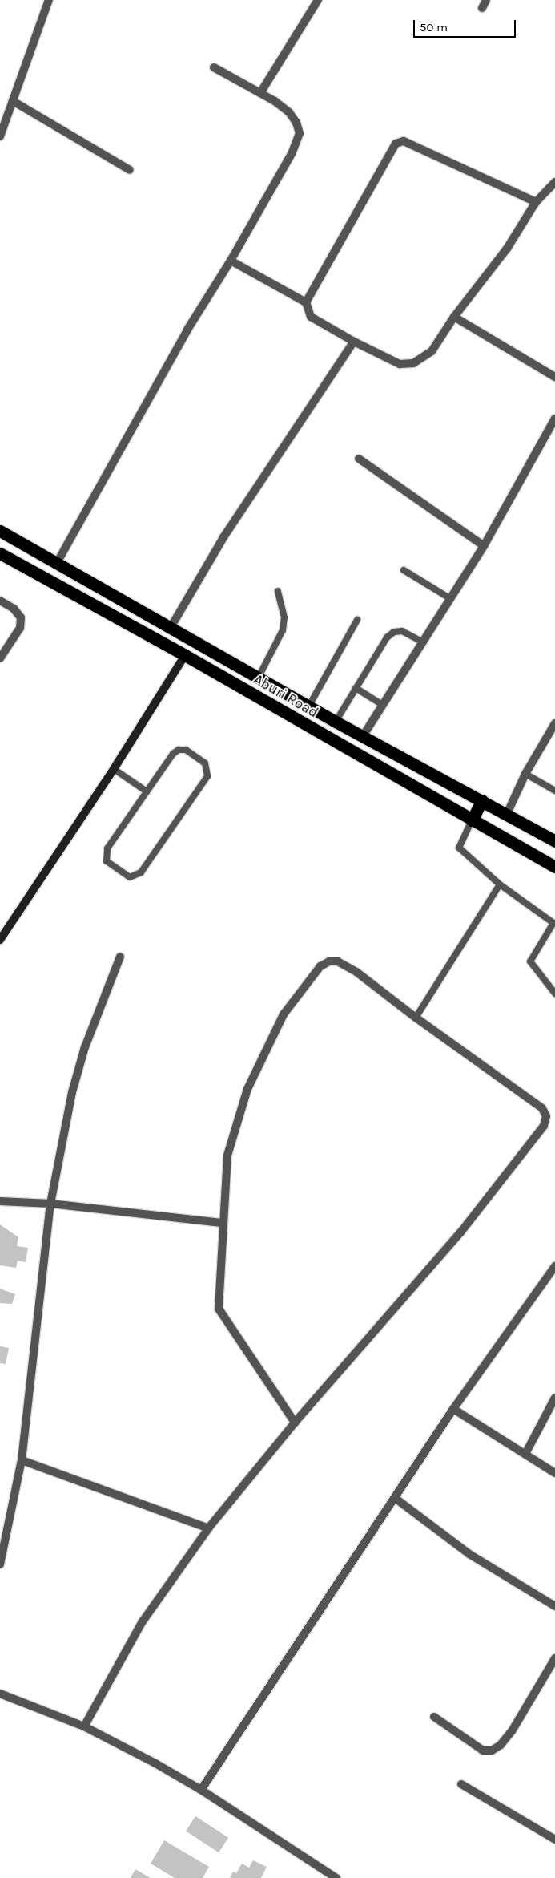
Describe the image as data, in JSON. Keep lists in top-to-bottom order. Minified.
{"streets":{"highway":["Aburi Road"]},"scale_bar":"50 m"}
